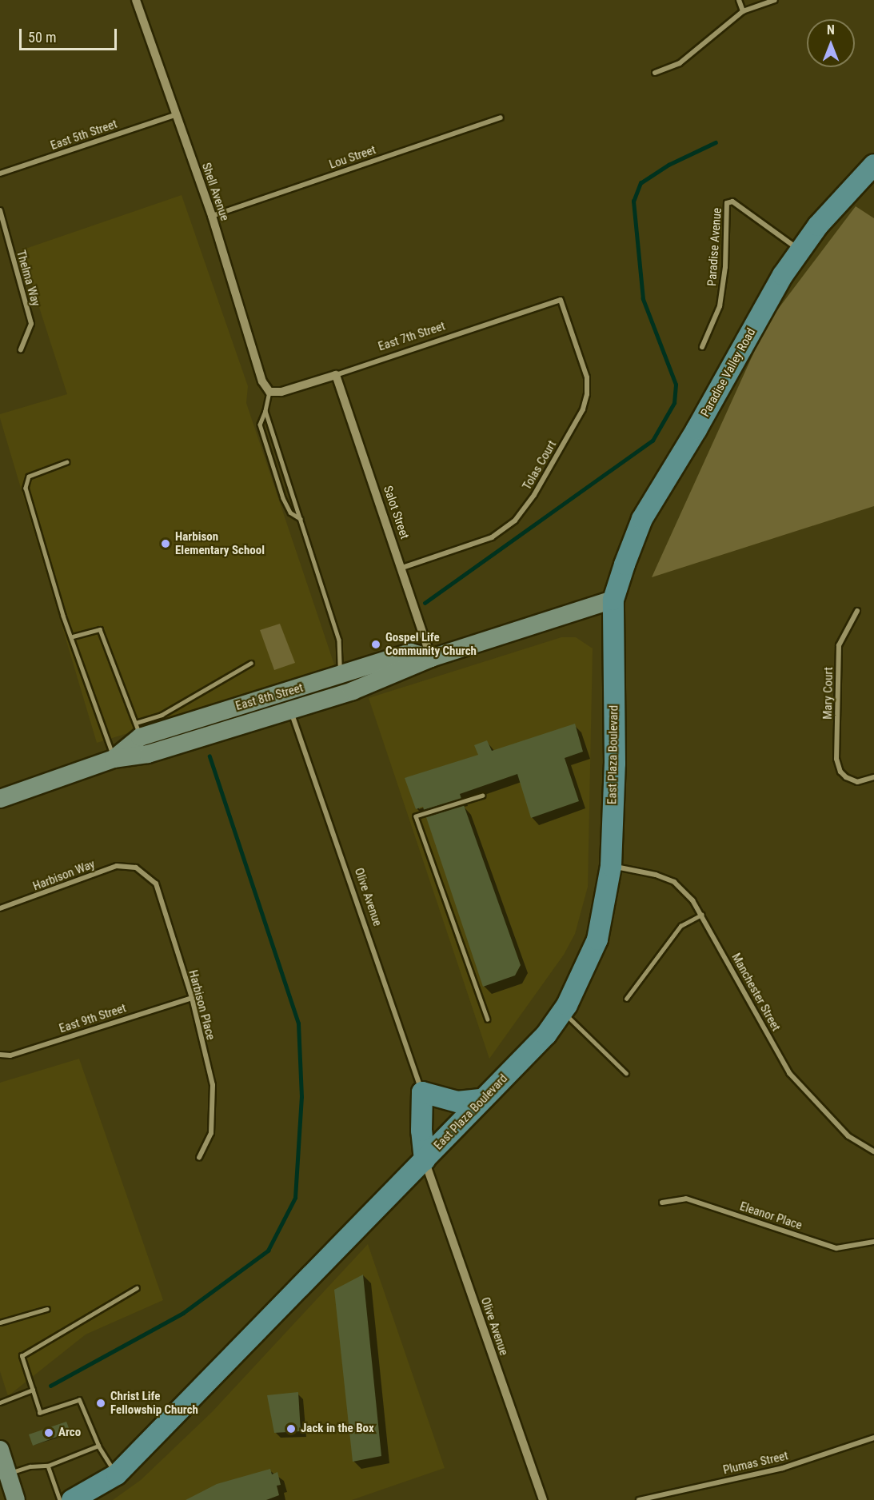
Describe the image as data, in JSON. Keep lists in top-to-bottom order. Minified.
{"streets":{"main road":["Paradise Valley Road","East 8th Street","East Plaza Boulevard"],"street":["East 5th Street","Lou Street","Shell Avenue","Paradise Avenue","Thelma Way","East 7th Street","Tolas Court","Salot Street","Mary Court","Harbison Way","Olive Avenue","Manchester Street","Harbison Place","East 9th Street","Eleanor Place","Plumas Street"]},"crossings":[["East 5th Street","Shell Avenue"],["Lou Street","Shell Avenue"],["Shell Avenue","East 7th Street"],["Paradise Avenue","Paradise Valley Road"],["East 7th Street","Tolas Court"],["East 7th Street","Salot Street"],["Paradise Valley Road","East 8th Street"],["Paradise Valley Road","East Plaza Boulevard"],["Tolas Court","Salot Street"],["Salot Street","East 8th Street"],["East 8th Street","East Plaza Boulevard"],["East 8th Street","Olive Avenue"],["East Plaza Boulevard","Olive Avenue"],["East Plaza Boulevard","Manchester Street"],["Harbison Way","Harbison Place"],["Harbison Place","East 9th Street"]],"places":["Harbison Elementary School","Gospel Life Community Church","Christ Life Fellowship Church","Jack in the Box","Arco"],"scale_bar":"50 m","north":"top"}
